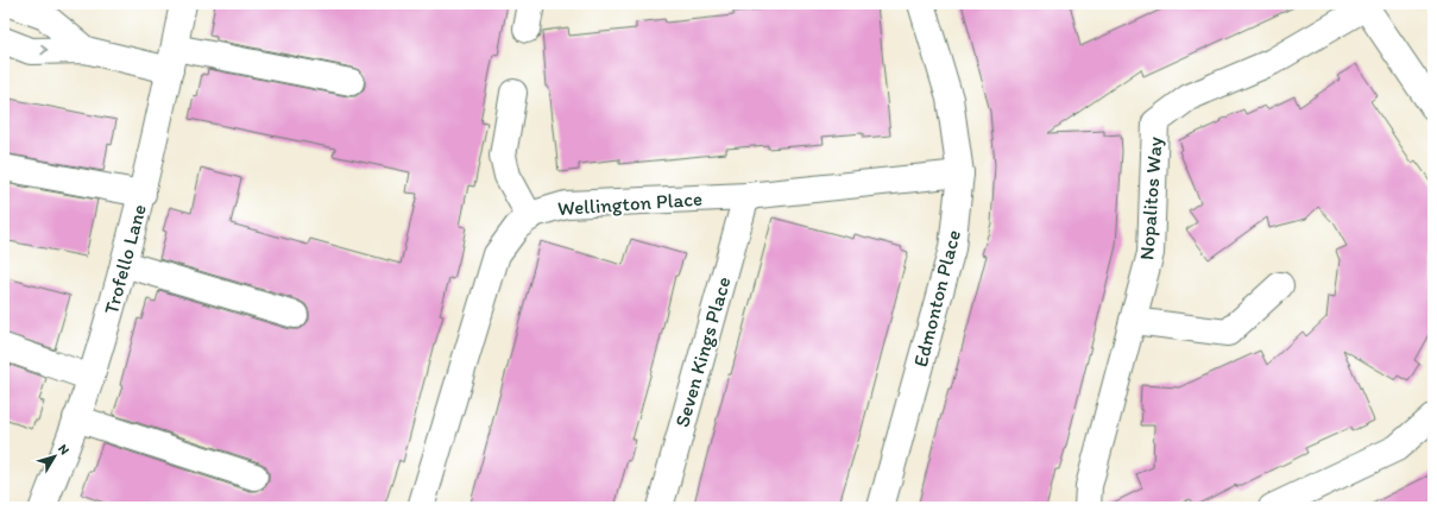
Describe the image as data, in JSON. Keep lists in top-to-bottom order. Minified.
{"streets":{"street":["Nopalitos Way","Wellington Place","Trofello Lane","Edmonton Place","Seven Kings Place"]},"crossings":[["Wellington Place","Edmonton Place"],["Wellington Place","Seven Kings Place"]],"north":"top right"}
